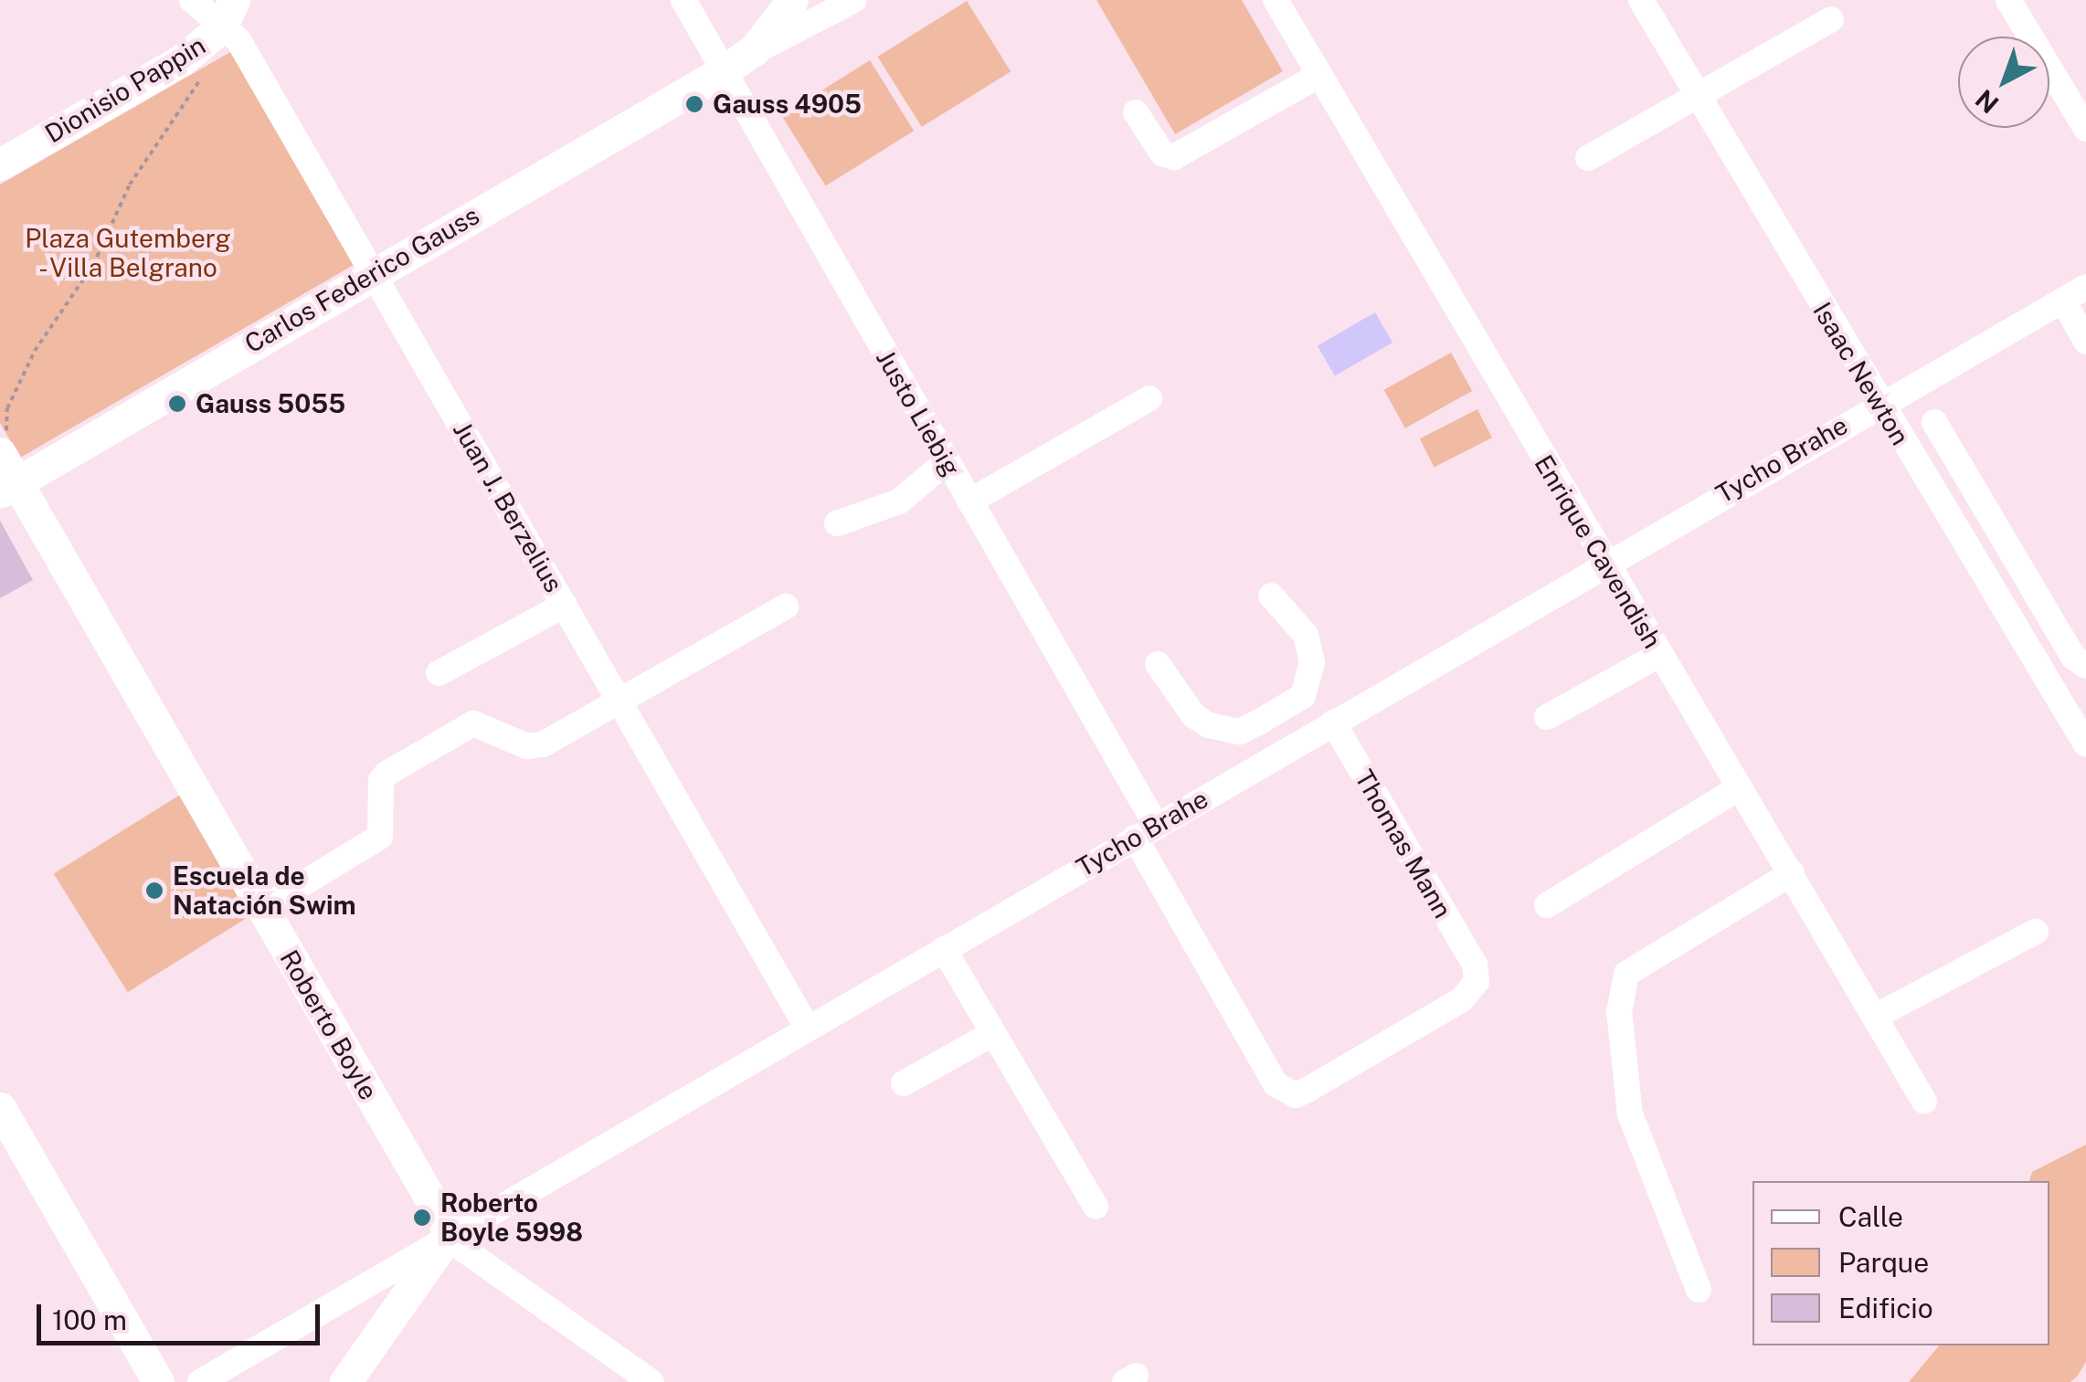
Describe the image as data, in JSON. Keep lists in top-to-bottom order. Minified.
{"streets":{"main road":["Dionisio Pappin","Carlos Federico Gauss","Roberto Boyle"],"street":["Isaac Newton","Justo Liebig","Tycho Brahe","Juan J. Berzelius","Enrique Cavendish","Thomas Mann"]},"crossings":[["Dionisio Pappin","Juan J. Berzelius"],["Carlos Federico Gauss","Justo Liebig"],["Carlos Federico Gauss","Juan J. Berzelius"],["Carlos Federico Gauss","Roberto Boyle"],["Isaac Newton","Tycho Brahe"],["Justo Liebig","Tycho Brahe"],["Justo Liebig","Thomas Mann"],["Tycho Brahe","Juan J. Berzelius"],["Tycho Brahe","Enrique Cavendish"],["Tycho Brahe","Thomas Mann"],["Tycho Brahe","Roberto Boyle"]],"parks":["Plaza Gutemberg - Villa Belgrano"],"places":["Gauss 4905","Gauss 5055","Escuela de Natación Swim","Roberto Boyle 5998"],"legend":["Calle","Parque","Edificio"],"scale_bar":"100 m","north":"bottom left"}
